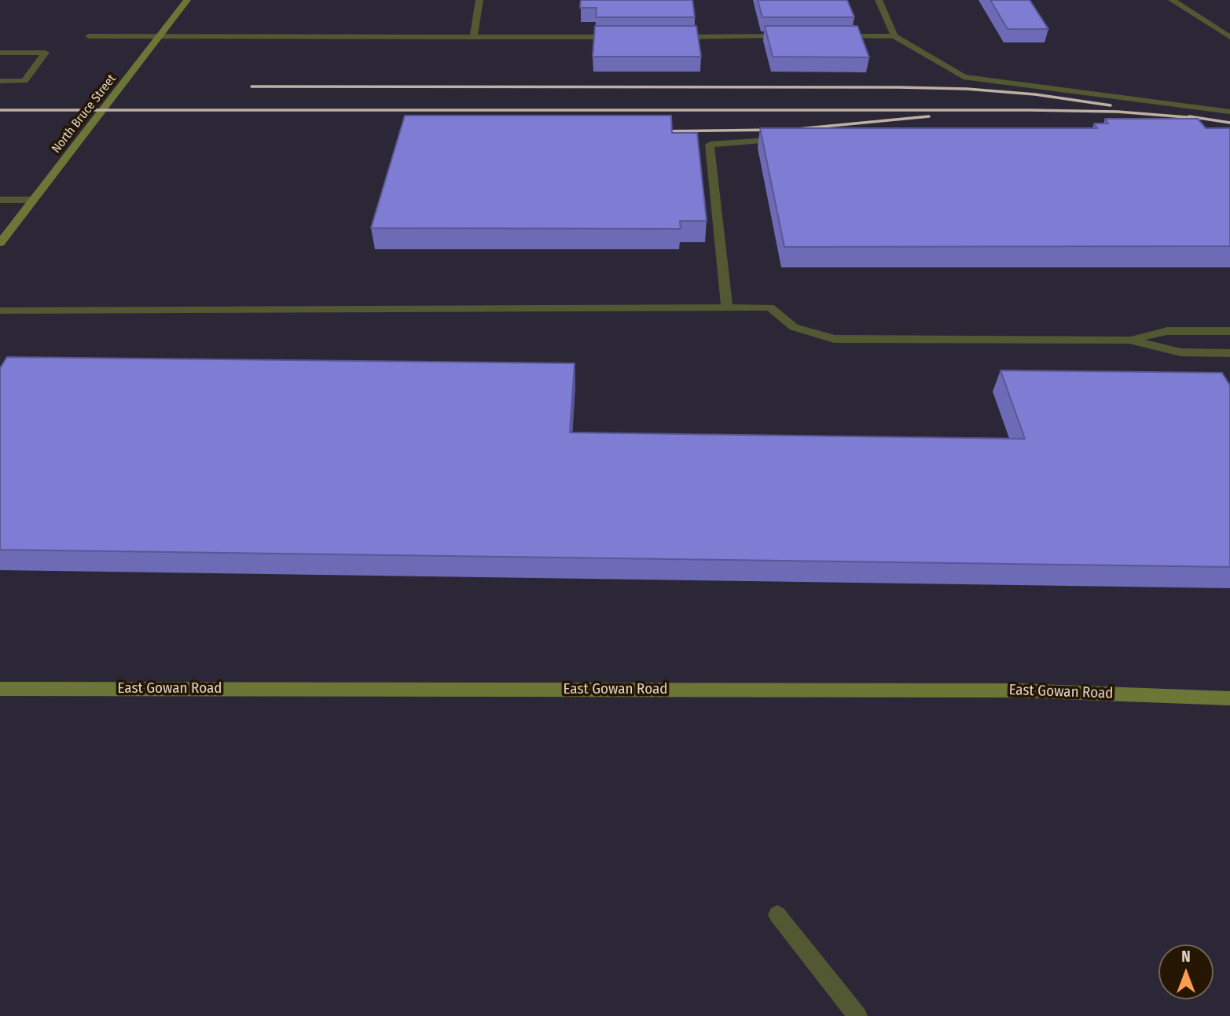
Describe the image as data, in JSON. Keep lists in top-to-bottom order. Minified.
{"streets":{"street":["North Bruce Street","East Gowan Road"]},"north":"top"}
